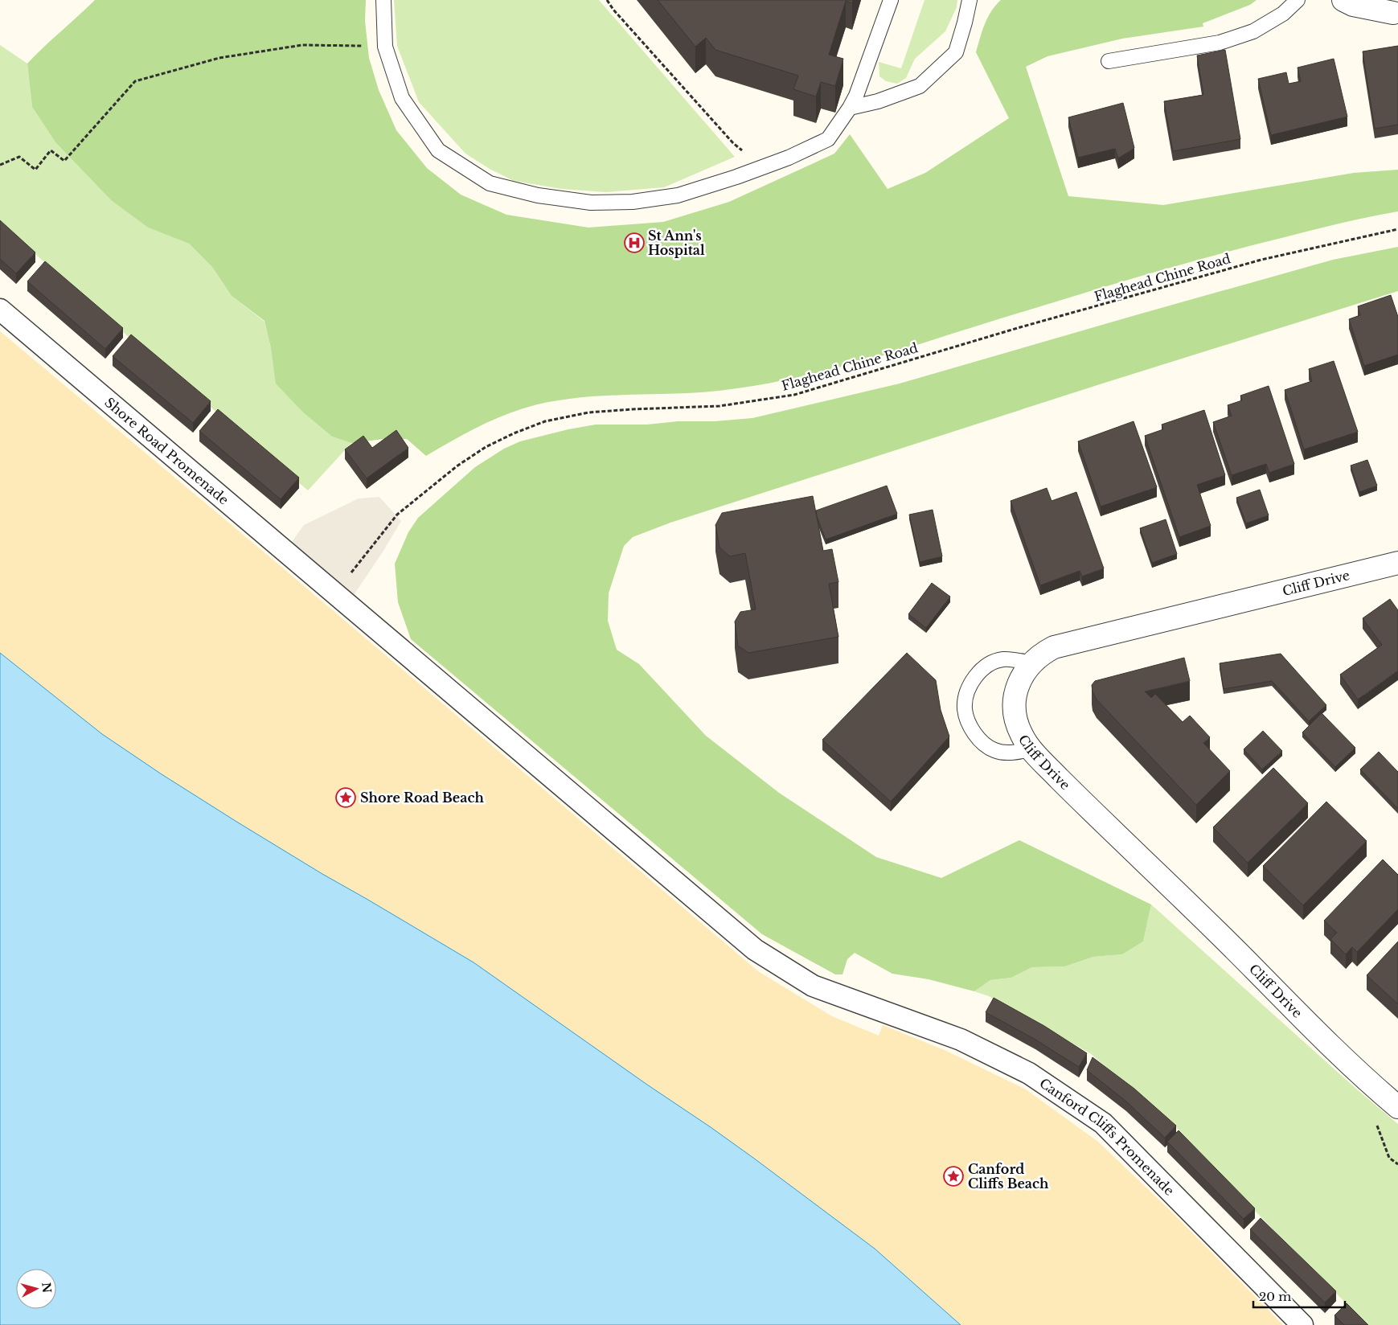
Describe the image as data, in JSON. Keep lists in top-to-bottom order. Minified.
{"streets":{"street":["Shore Road Promenade","Cliff Drive","Canford Cliffs Promenade"],"path":["Flaghead Chine Road"]},"crossings":[["Flaghead Chine Road","Shore Road Promenade"],["Shore Road Promenade","Canford Cliffs Promenade"]],"places":{"hospital":["St Ann's Hospital"],"place":["Shore Road Beach","Canford Cliffs Beach"]},"scale_bar":"20 m","north":"right"}
